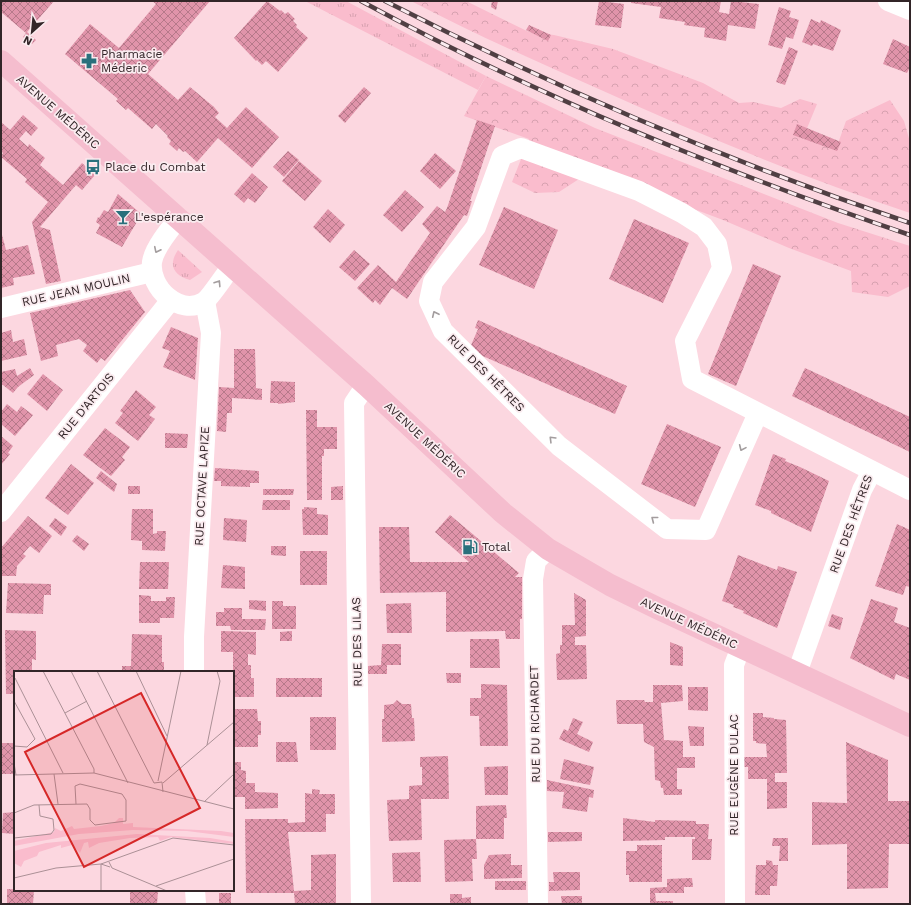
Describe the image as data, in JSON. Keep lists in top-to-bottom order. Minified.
{"streets":{"main road":["AVENUE MÉDÉRIC"],"street":["RUE JEAN MOULIN","RUE DES HÊTRES","RUE D'ARTOIS","RUE OCTAVE LAPIZE","RUE DES LILAS","RUE DU RICHARDET","RUE EUGÈNE DULAC"]},"crossings":[["AVENUE MÉDÉRIC","RUE JEAN MOULIN"],["AVENUE MÉDÉRIC","RUE DES HÊTRES"],["AVENUE MÉDÉRIC","RUE D'ARTOIS"],["AVENUE MÉDÉRIC","RUE OCTAVE LAPIZE"],["AVENUE MÉDÉRIC","RUE DES LILAS"],["AVENUE MÉDÉRIC","RUE DU RICHARDET"],["AVENUE MÉDÉRIC","RUE EUGÈNE DULAC"],["RUE JEAN MOULIN","RUE D'ARTOIS"],["RUE JEAN MOULIN","RUE OCTAVE LAPIZE"],["RUE D'ARTOIS","RUE OCTAVE LAPIZE"]],"places":{"pharmacy":["Pharmacie Méderic"],"bus stop":["Place du Combat"],"bar":["L'espérance"],"fuel station":["Total"]},"north":"bottom left"}
